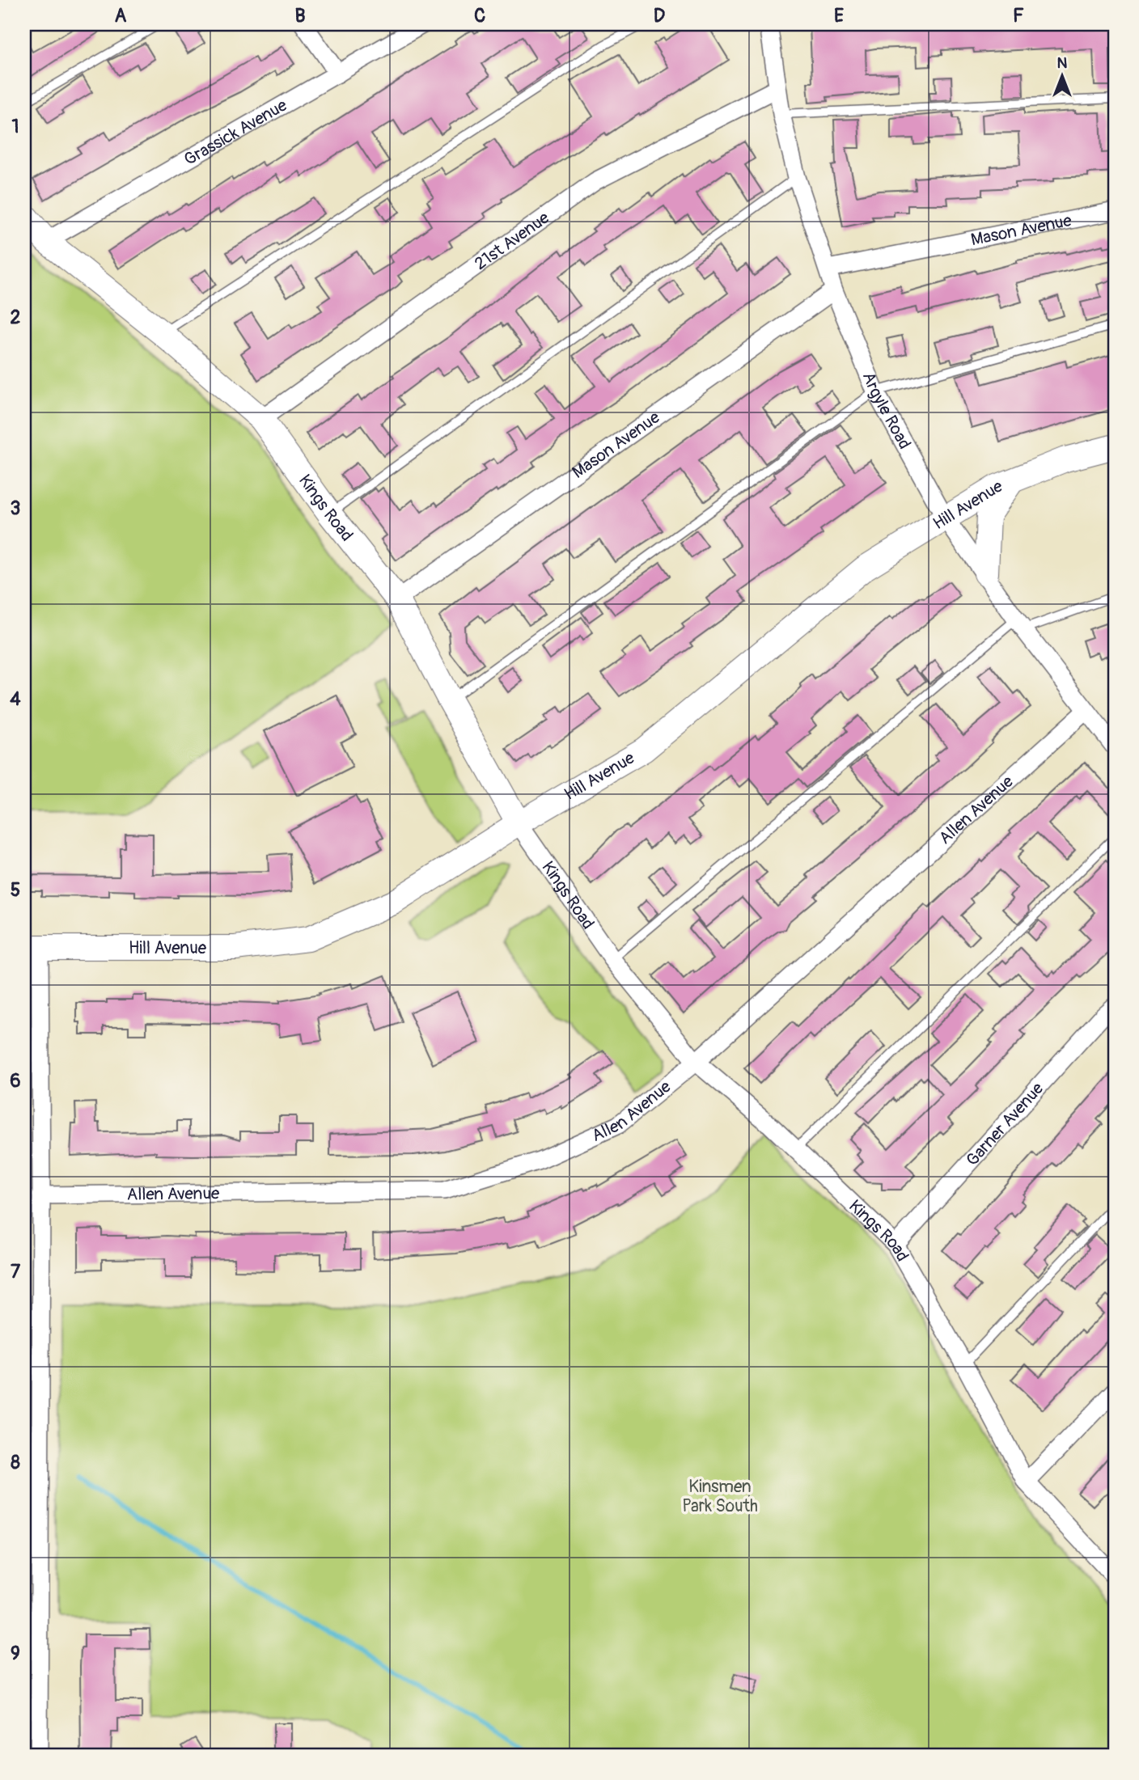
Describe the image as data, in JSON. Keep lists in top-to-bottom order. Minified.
{"streets":{"street":["Grassick Avenue","Mason Avenue","21st Avenue","Argyle Road","Hill Avenue","Kings Road","Allen Avenue","Garner Avenue"]},"crossings":[["Grassick Avenue","Kings Road"],["Mason Avenue","Argyle Road"],["Mason Avenue","Kings Road"],["21st Avenue","Argyle Road"],["21st Avenue","Kings Road"],["Argyle Road","Hill Avenue"],["Argyle Road","Allen Avenue"],["Hill Avenue","Kings Road"],["Kings Road","Allen Avenue"],["Kings Road","Garner Avenue"]],"parks":["Kinsmen Park South"],"north":"top","grid":{"columns":["A","B","C","D","E","F"],"rows":["1","2","3","4","5","6","7","8","9"]}}
